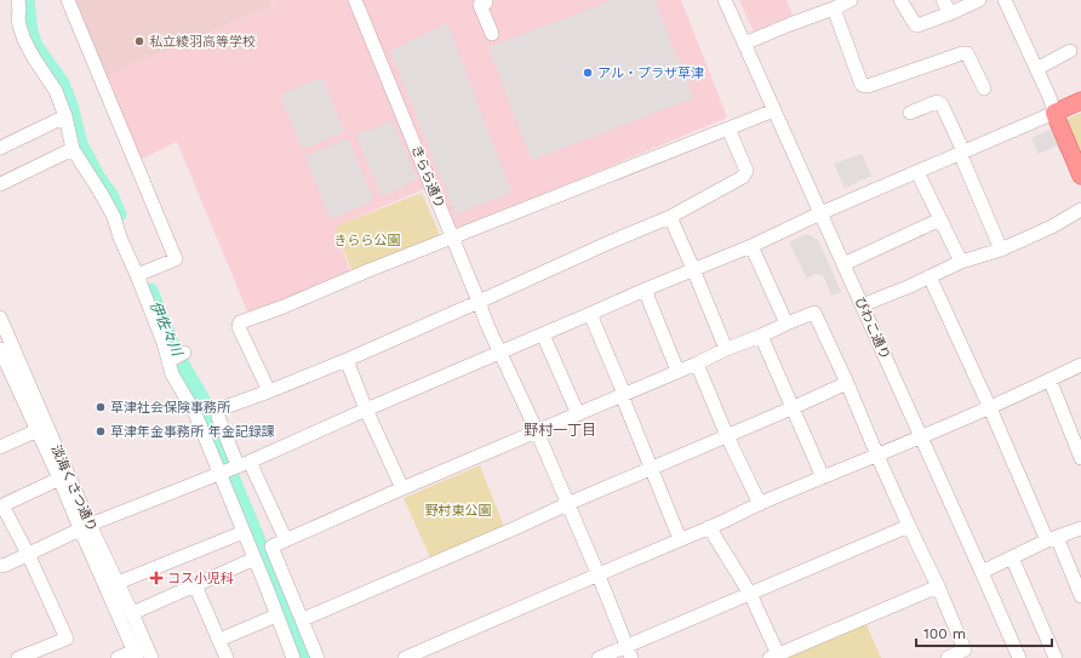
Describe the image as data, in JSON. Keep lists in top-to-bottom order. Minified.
{"streets":{"street":["きらら通り","びわこ通り","淡海くさつ通り"]},"districts":["野村一丁目"],"water":["伊佐々川"],"parks":["きらら公園","野村東公園"],"places":{"other":["私立綾羽高等学校","アル・プラザ草津","草津社会保険事務所","草津年金事務所 年金記録課"],"health":["コス小児科"]},"scale_bar":"100 m"}
